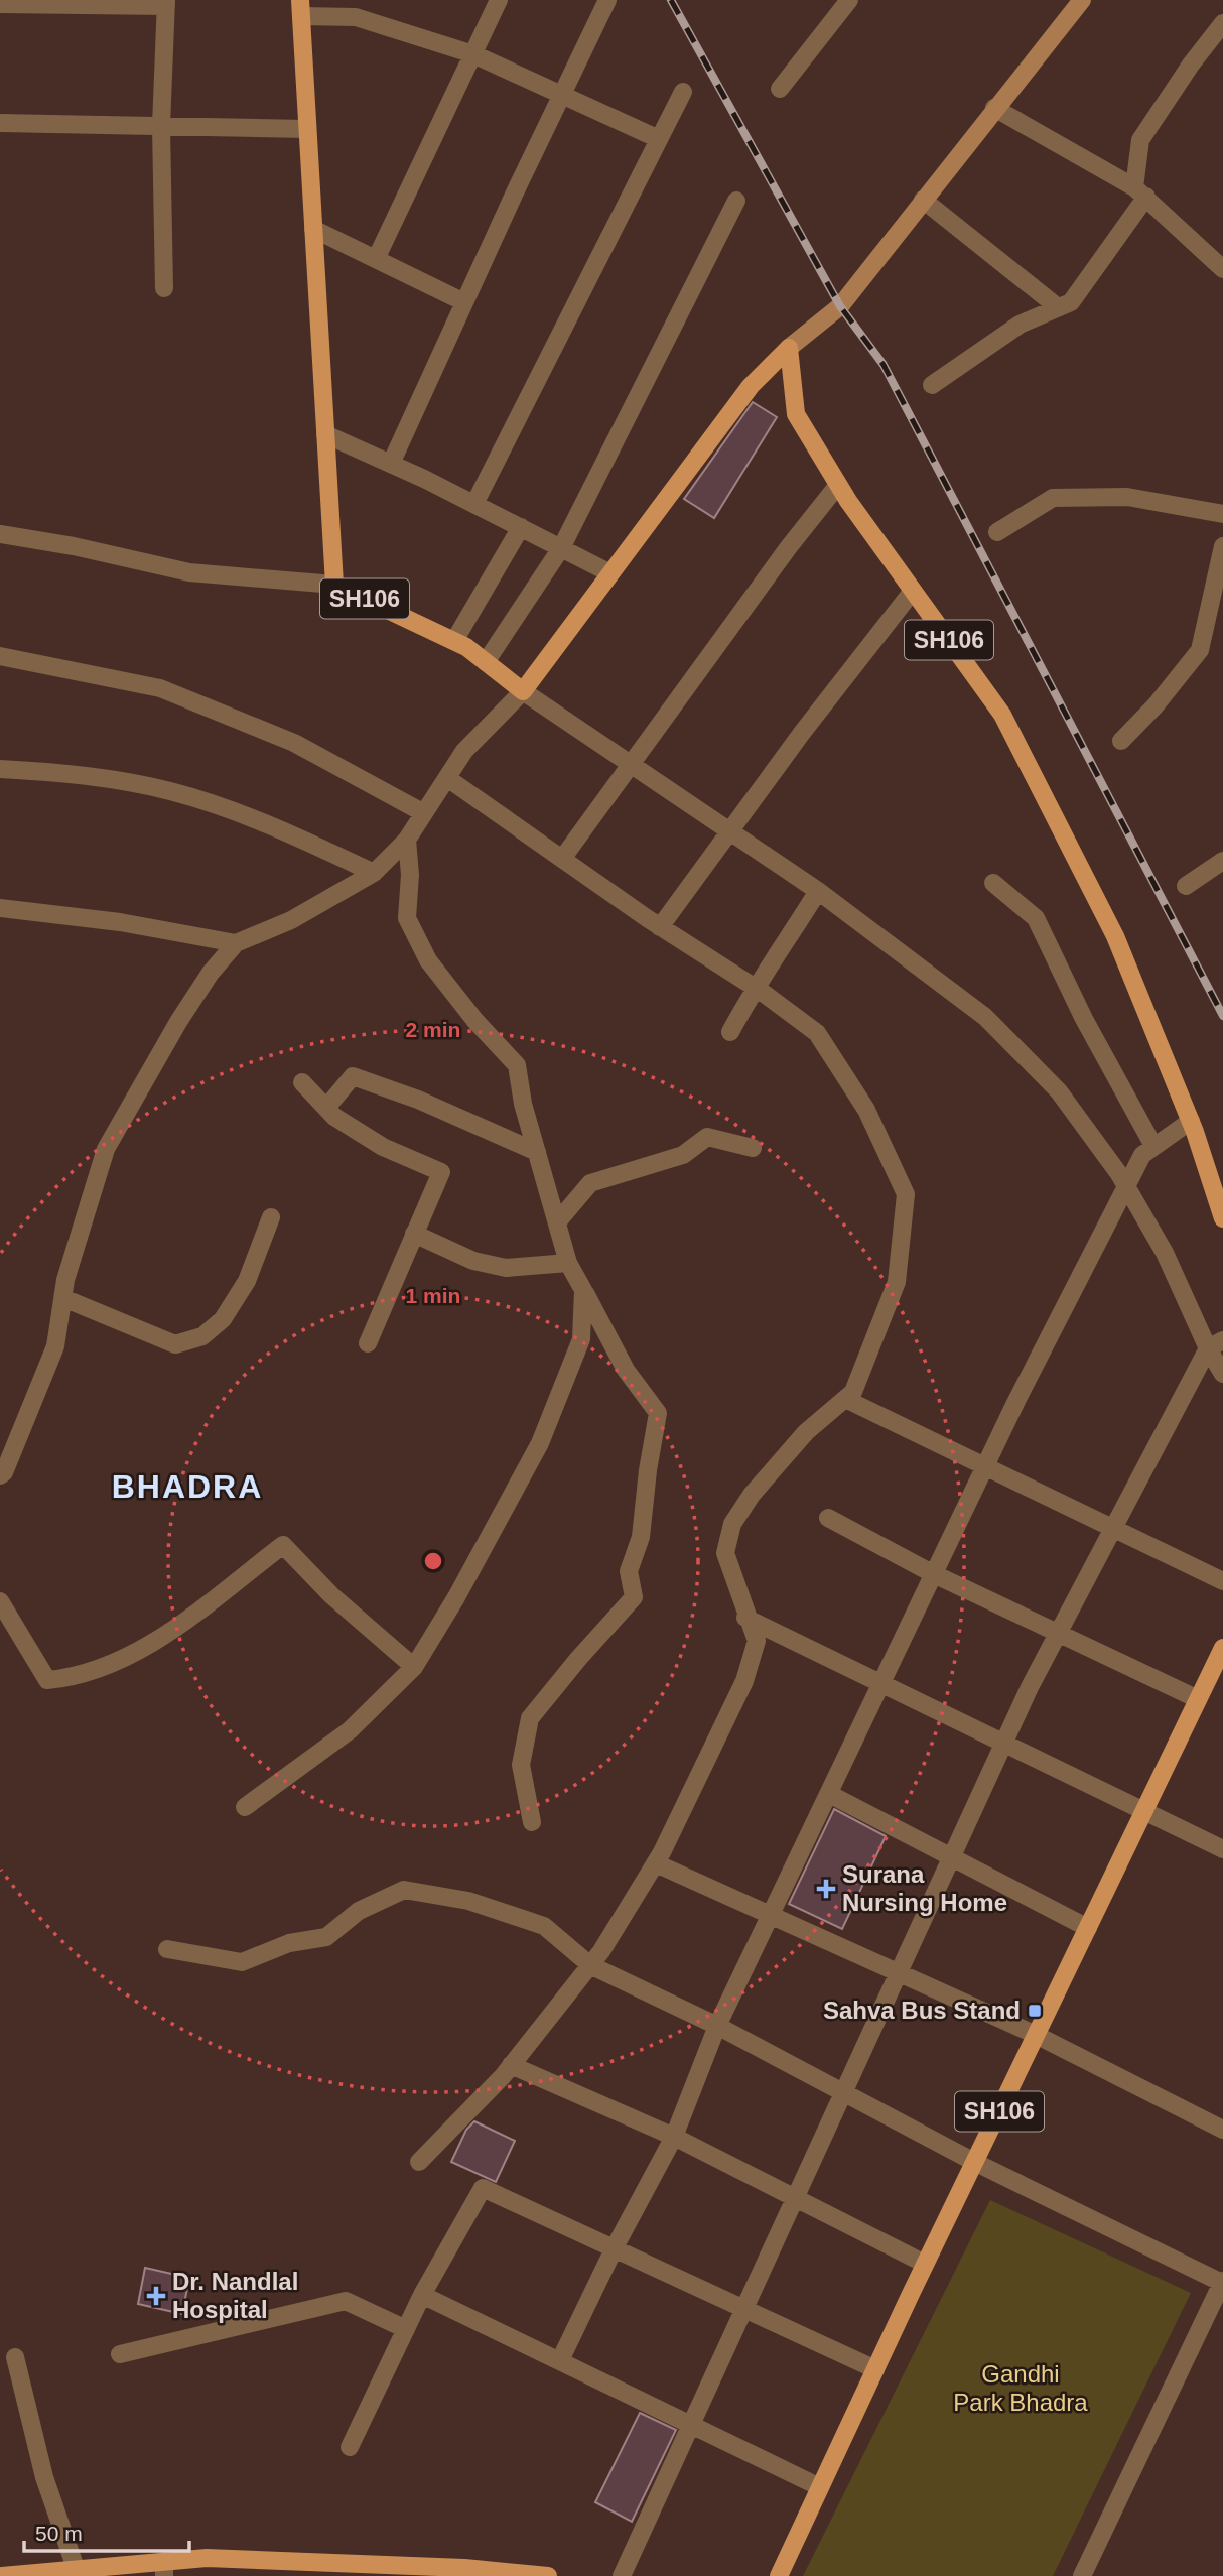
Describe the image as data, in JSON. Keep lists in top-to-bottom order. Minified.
{"streets":{"main road":["SH106"]},"districts":["BHADRA"],"parks":["Gandhi Park Bhadra"],"places":{"health":["Surana Nursing Home","Dr. Nandlal Hospital"],"transit":["Sahva Bus Stand"]},"scale_bar":"50 m","rings":["2 min","1 min"]}
